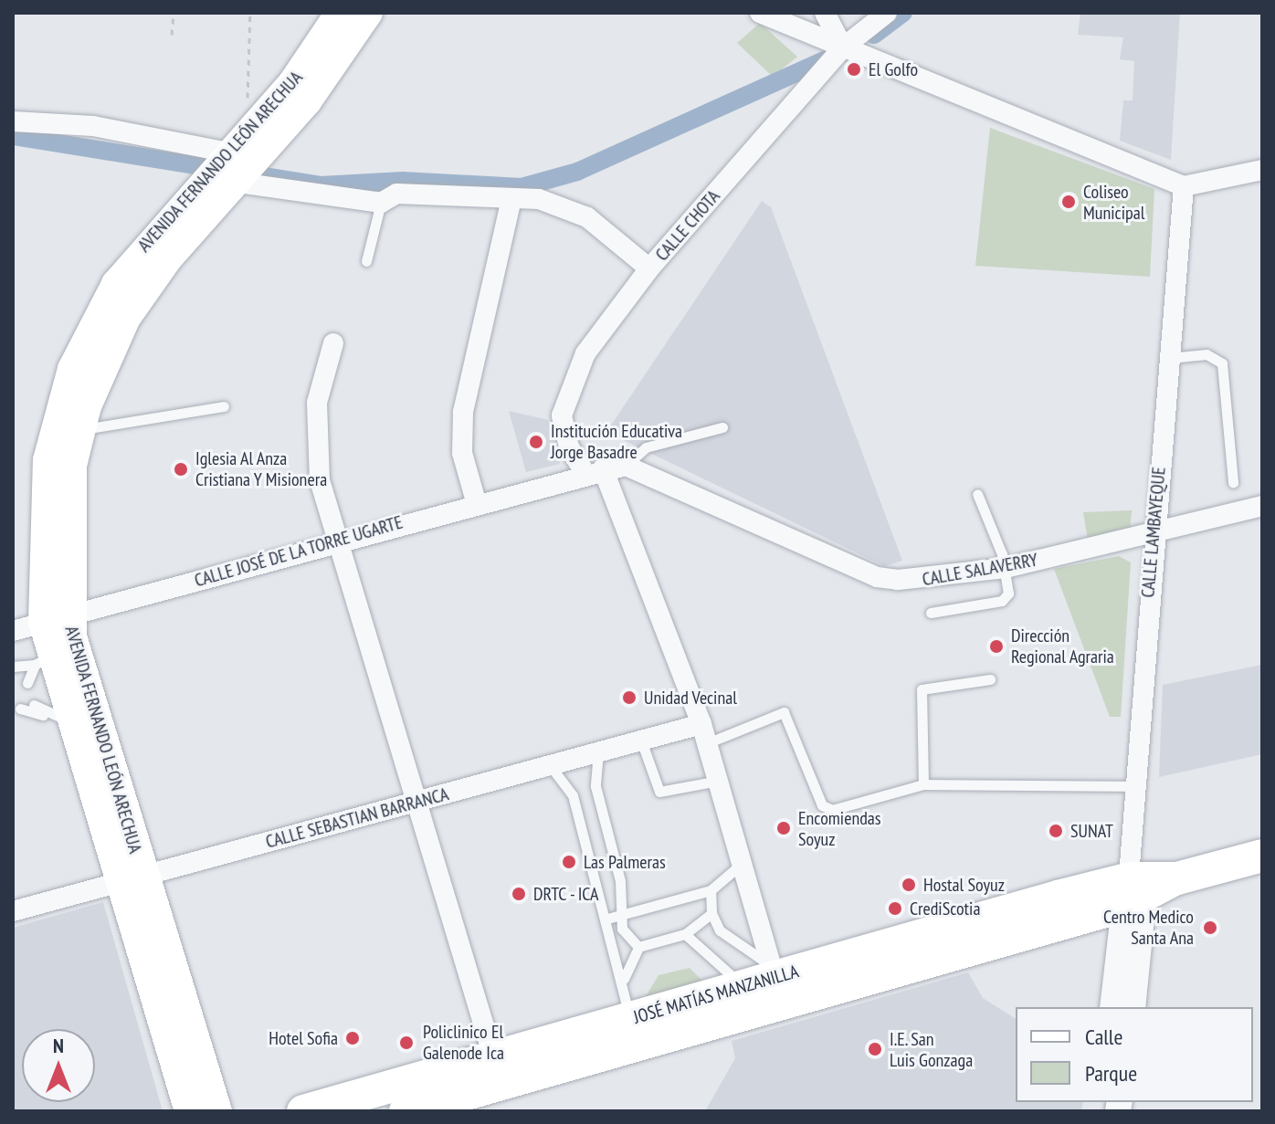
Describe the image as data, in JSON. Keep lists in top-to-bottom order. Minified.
{"streets":{"main road":["AVENIDA FERNANDO LEÓN ARECHUA","JOSÉ MATÍAS MANZANILLA"],"street":["CALLE CHOTA","CALLE LAMBAYEQUE","CALLE JOSÉ DE LA TORRE UGARTE","CALLE SALAVERRY","CALLE SEBASTIAN BARRANCA"]},"crossings":[["AVENIDA FERNANDO LEÓN ARECHUA","CALLE JOSÉ DE LA TORRE UGARTE"],["AVENIDA FERNANDO LEÓN ARECHUA","CALLE SEBASTIAN BARRANCA"],["CALLE CHOTA","CALLE JOSÉ DE LA TORRE UGARTE"],["CALLE CHOTA","CALLE SEBASTIAN BARRANCA"],["CALLE CHOTA","JOSÉ MATÍAS MANZANILLA"],["CALLE LAMBAYEQUE","CALLE SALAVERRY"],["CALLE LAMBAYEQUE","JOSÉ MATÍAS MANZANILLA"]],"places":["El Golfo","Coliseo Municipal","Institución Educativa Jorge Basadre","Iglesia Al Anza Cristiana Y Misionera","Dirección Regional Agraria","Unidad Vecinal","Encomiendas Soyuz","SUNAT","Las Palmeras","Hostal Soyuz","DRTC - ICA","CrediScotia","Centro Medico Santa Ana","Hotel Sofia","Policlinico El Galenode Ica","I.E. San Luis Gonzaga"],"legend":["Calle","Parque"],"north":"top"}
